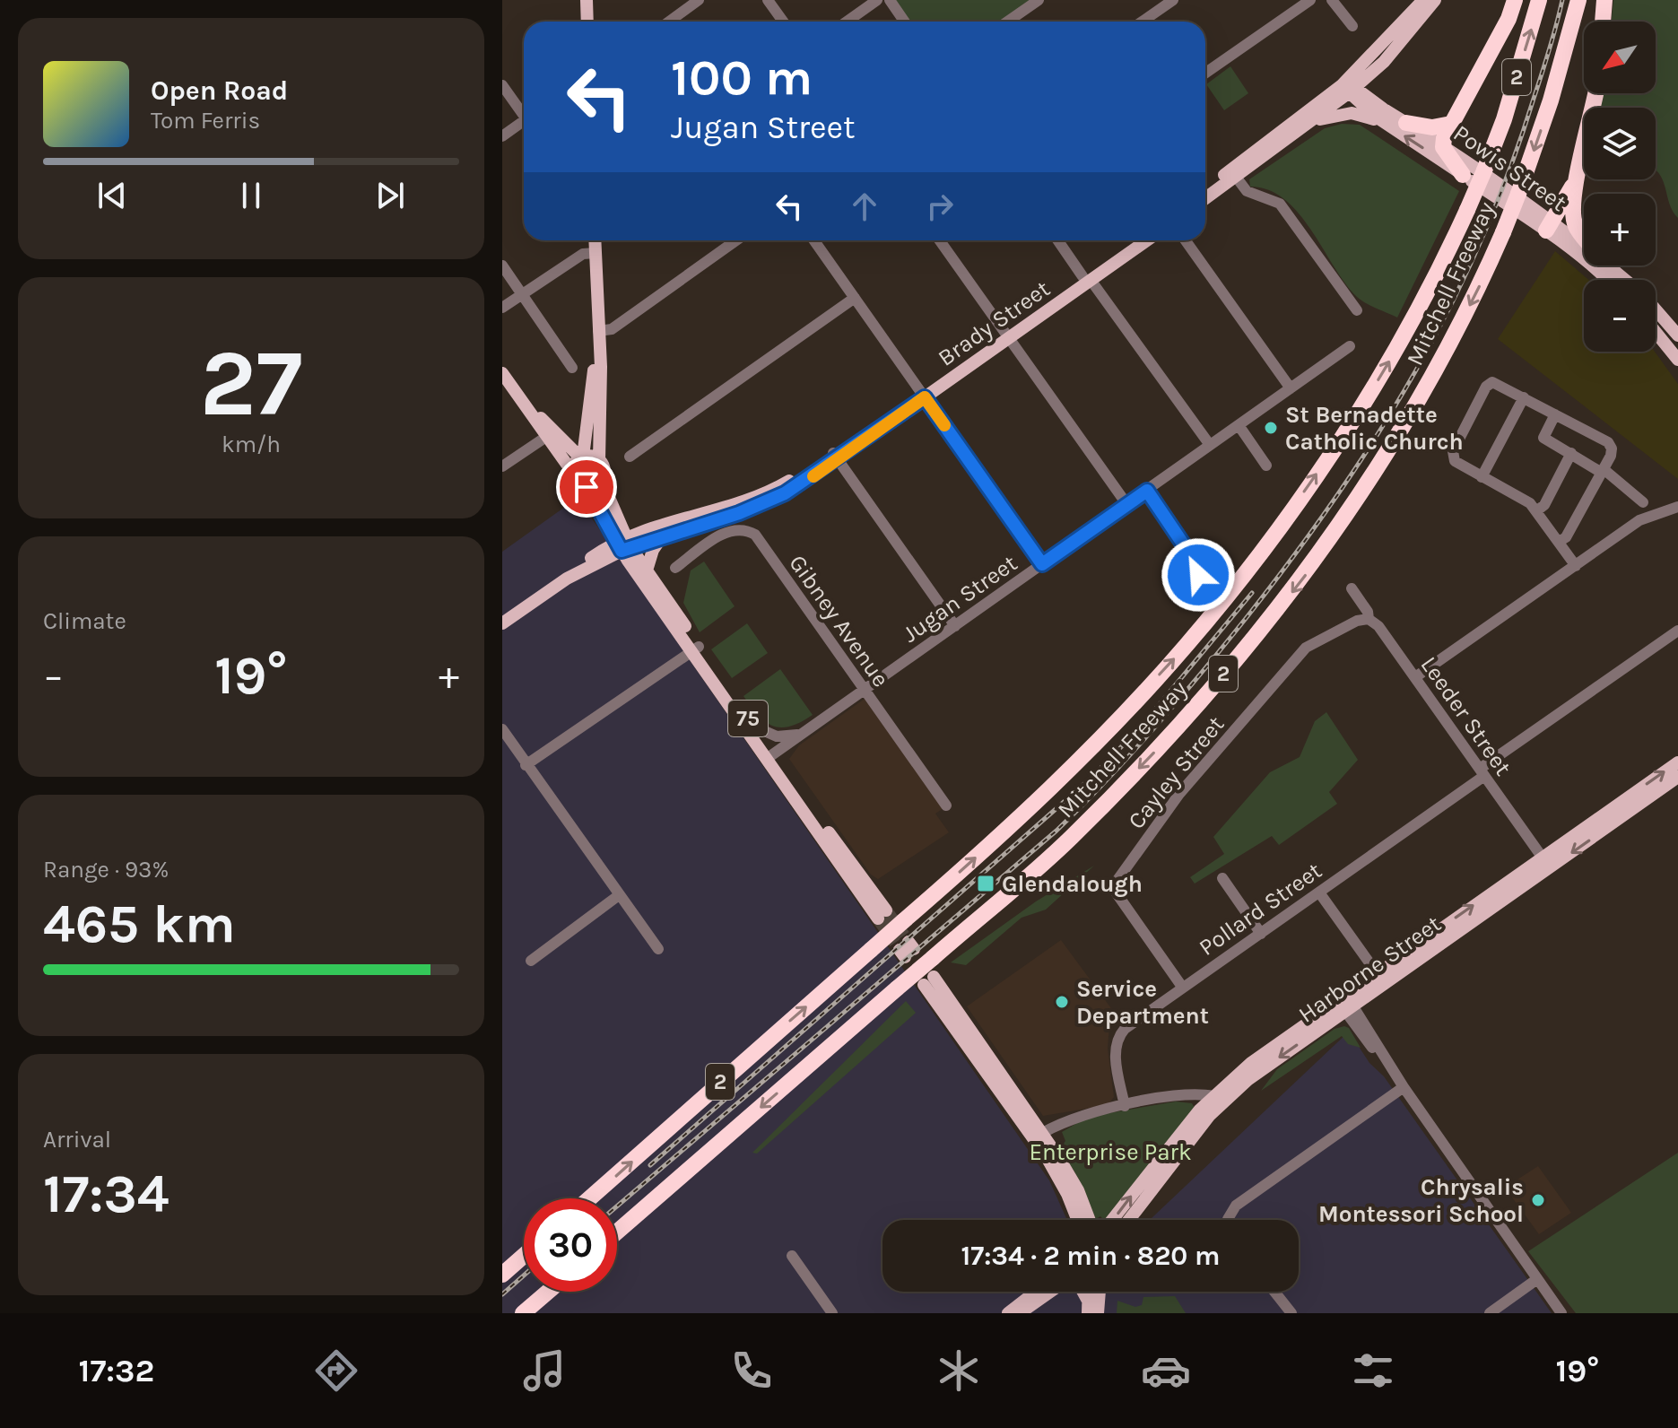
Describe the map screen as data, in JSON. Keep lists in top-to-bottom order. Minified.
{"streets":{"highway":["2","Mitchell Freeway"],"main road":["Powis Street","Brady Street","75","Harborne Street"],"street":["Jugan Street","Gibney Avenue","Leeder Street","Cayley Street","Pollard Street"]},"crossings":[["Brady Street","75"],["Jugan Street","Gibney Avenue"],["Jugan Street","75"],["Leeder Street","Cayley Street"],["Leeder Street","Pollard Street"],["Leeder Street","Harborne Street"],["Cayley Street","Pollard Street"]],"parks":["Enterprise Park"],"places":{"other":["St Bernadette Catholic Church","Service Department","Chrysalis Montessori School"],"transit":["Glendalough"]},"north":"bottom left","page":{"map_buttons":["+","−"],"turn":["100 m","Jugan Street"],"song":["Open Road","Tom Ferris"],"tile":[["27","km/h"],"Climate",["Range · 93%","465 km"],["Arrival","17:34"]],"heat":["−","19°","+"],"limit":"30","trip":"17:34 · 2 min · 820 m","tabs":["17:32","19°"]}}
